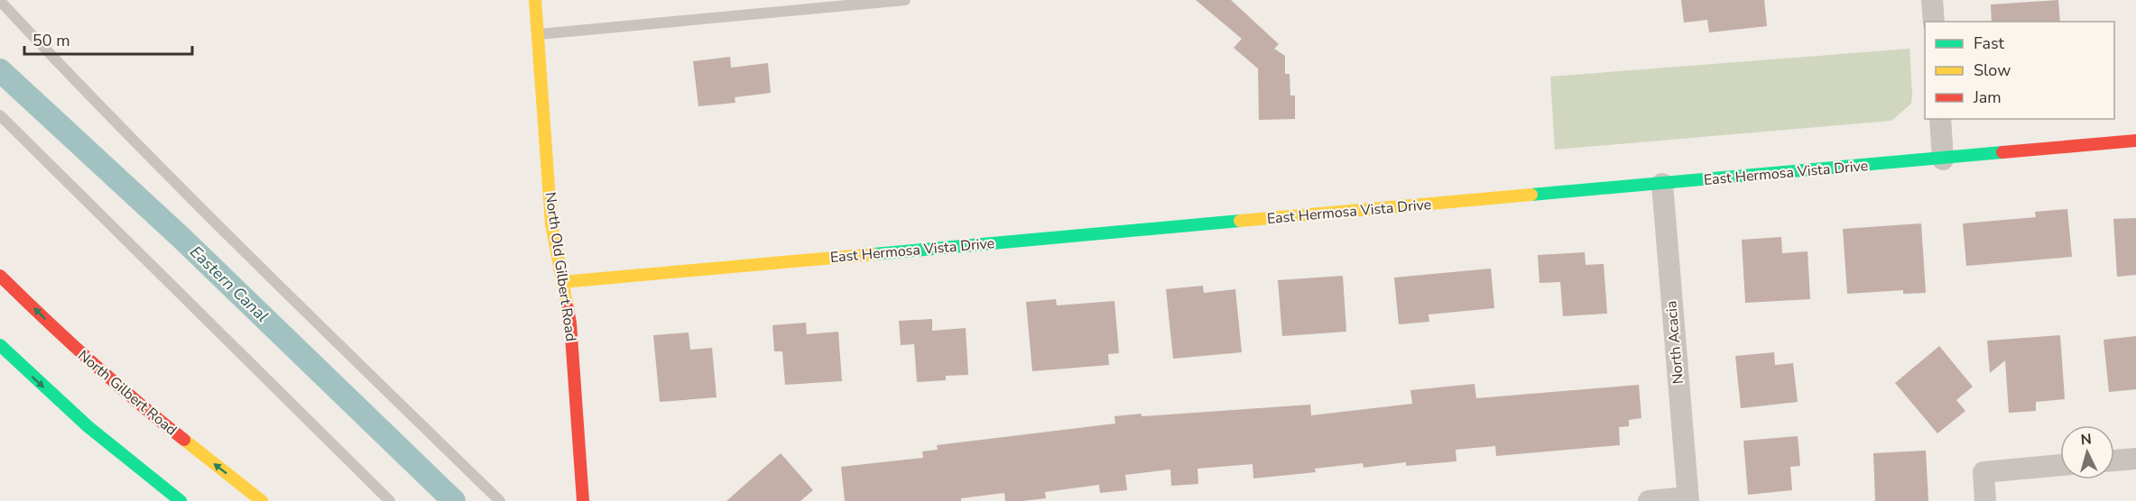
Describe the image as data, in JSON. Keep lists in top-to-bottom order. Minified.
{"streets":{"street":["East Hermosa Vista Drive","North Old Gilbert Road","North Acacia","North Gilbert Road"]},"crossings":[["East Hermosa Vista Drive","North Old Gilbert Road"],["East Hermosa Vista Drive","North Acacia"]],"water":["Eastern Canal"],"legend":["Fast","Slow","Jam"],"scale_bar":"50 m","north":"top"}
